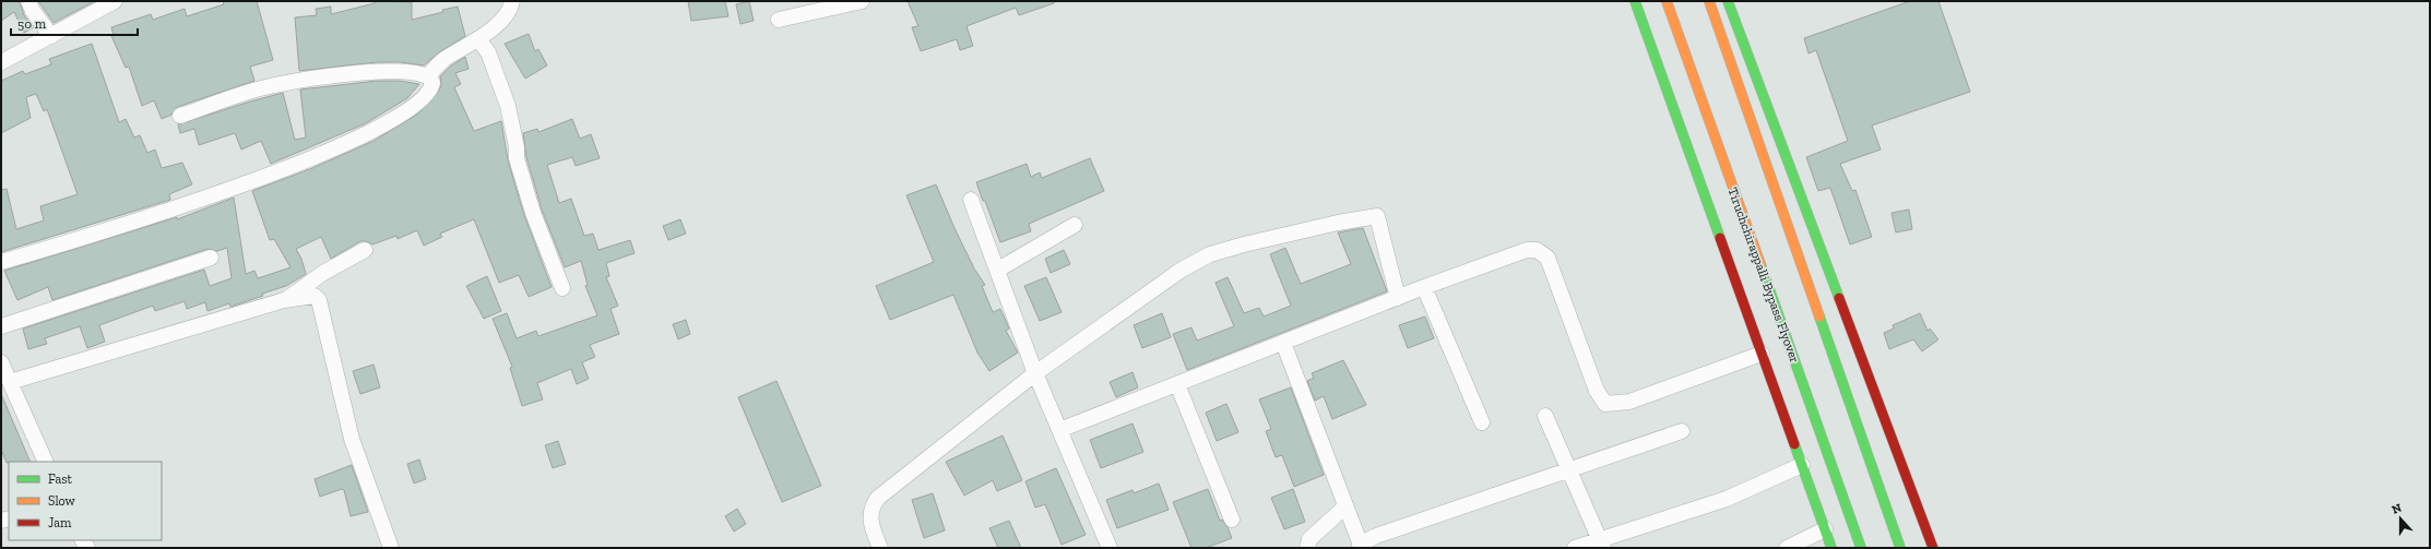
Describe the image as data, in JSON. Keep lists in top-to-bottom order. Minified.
{"streets":{"main road":["Tiruchchirappalli Bypass Flyover"]},"legend":["Fast","Slow","Jam"],"scale_bar":"50 m","north":"top"}
